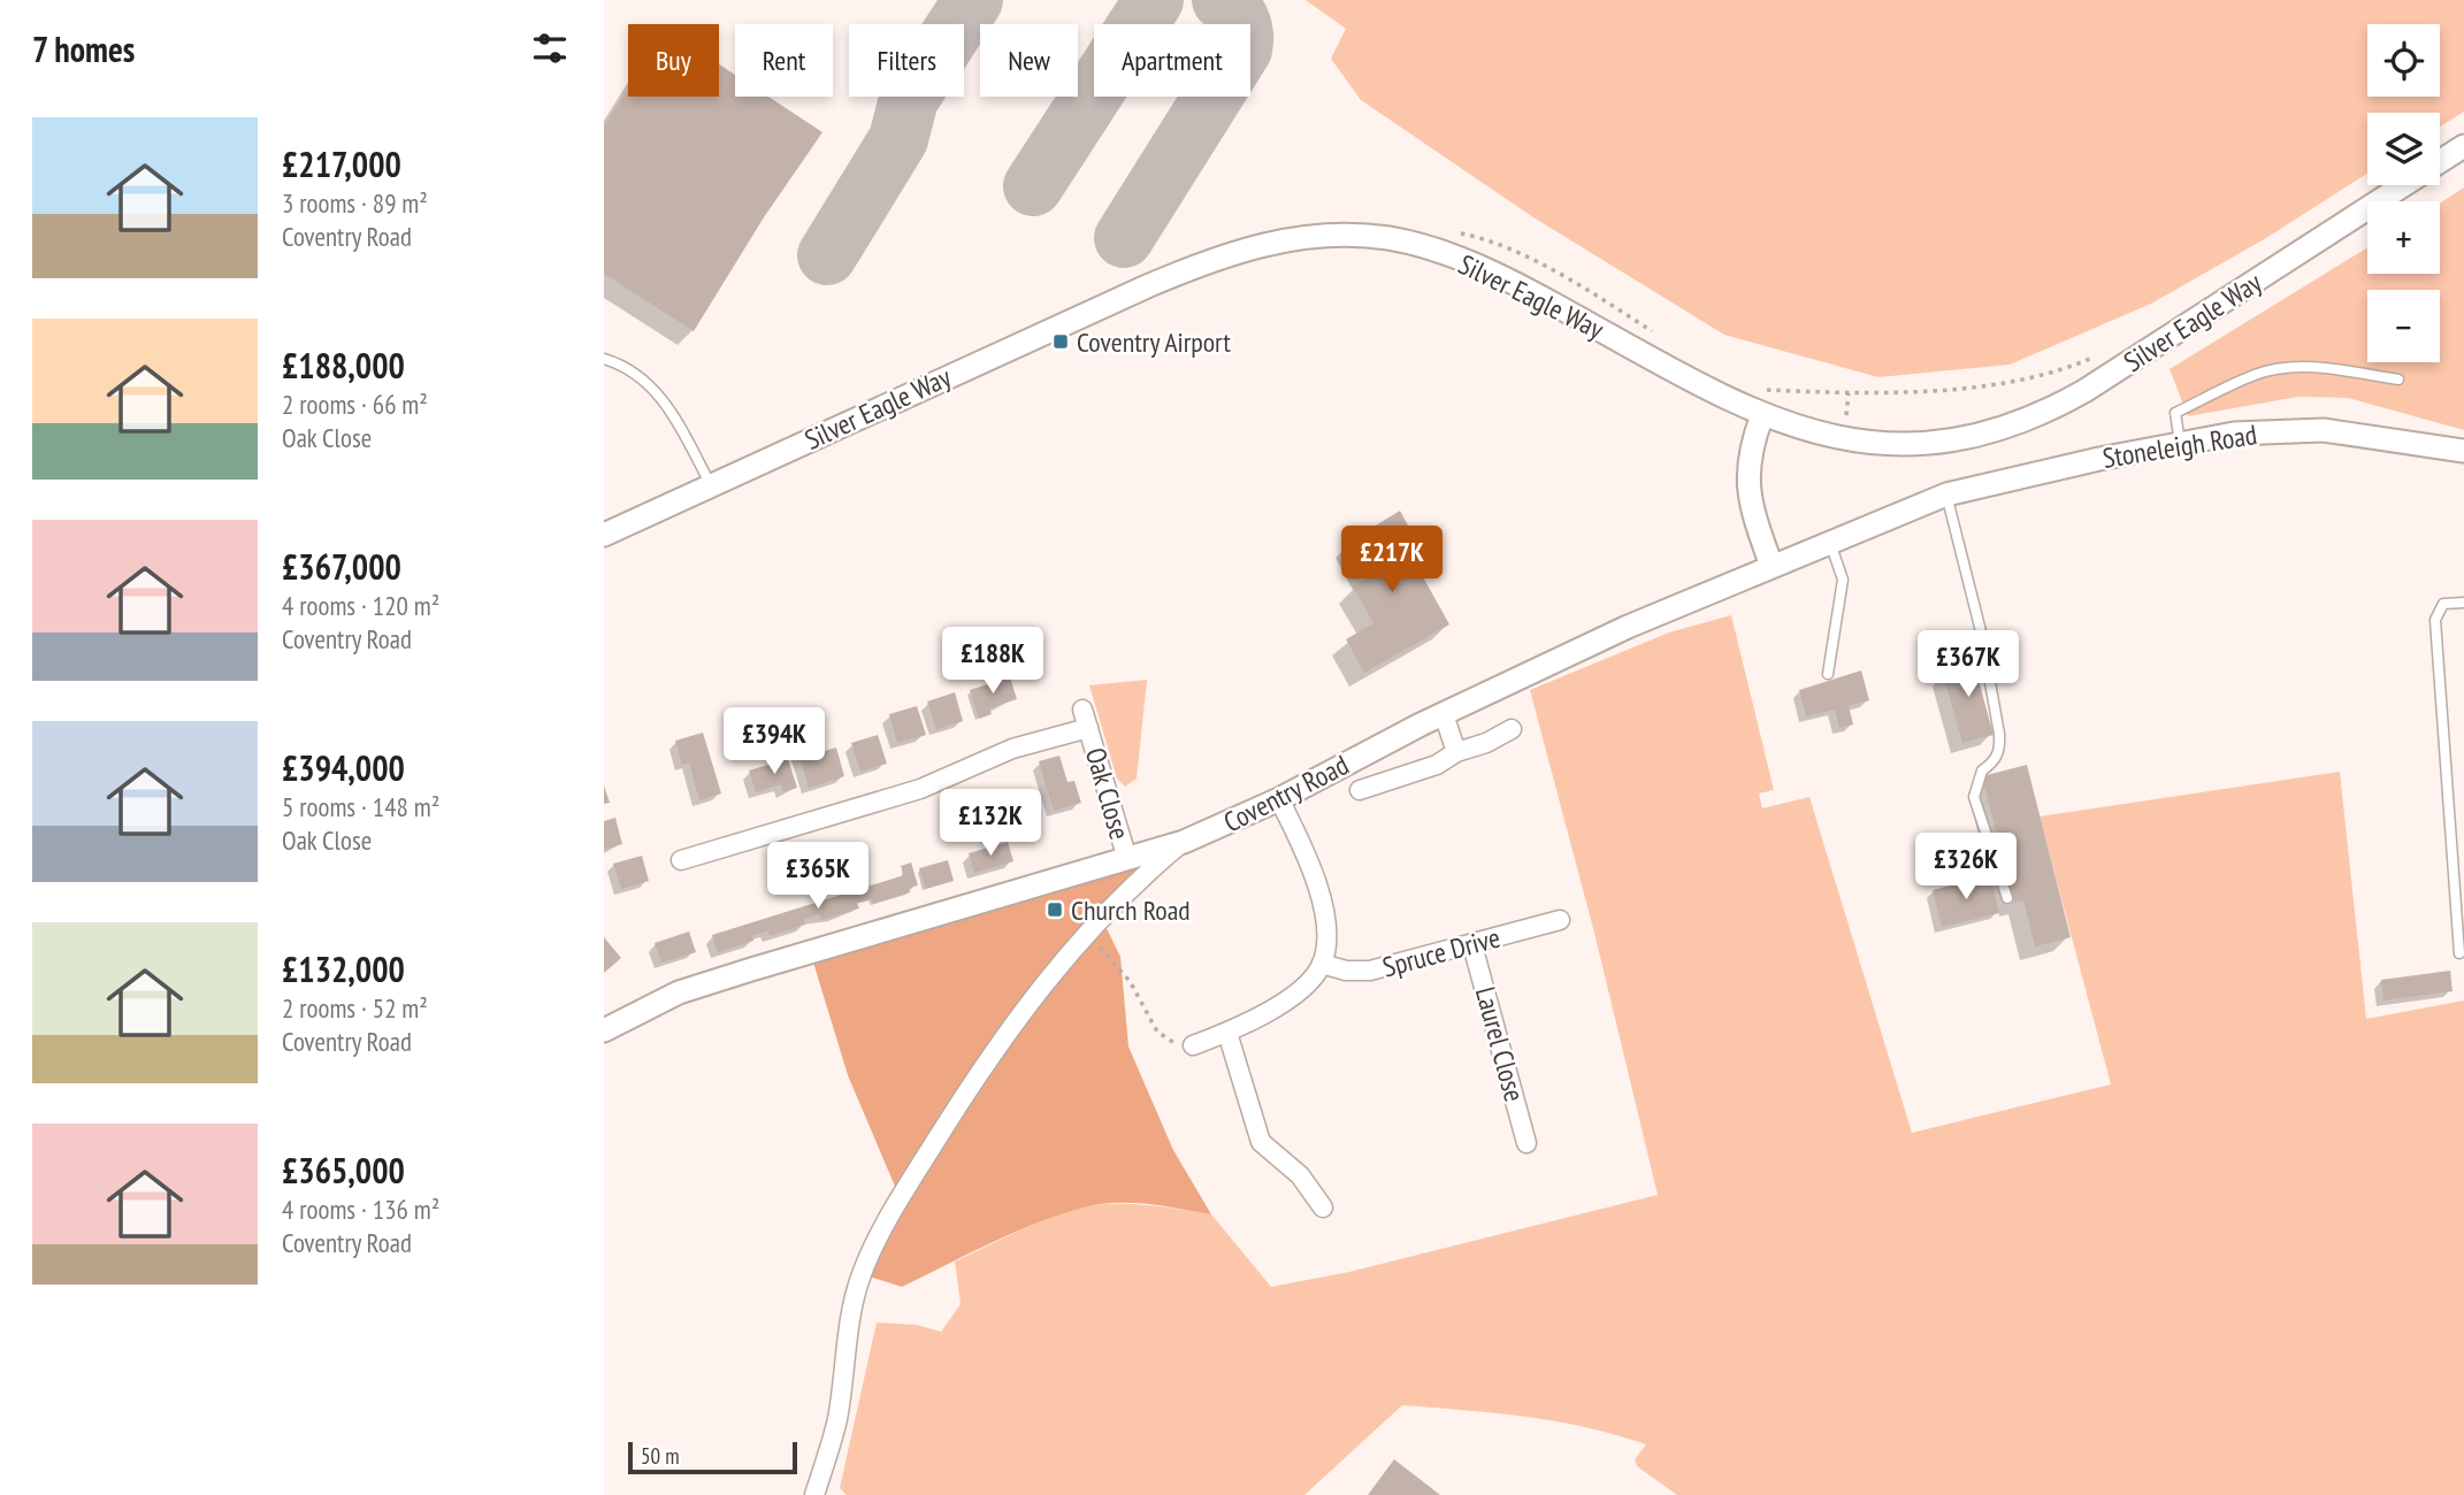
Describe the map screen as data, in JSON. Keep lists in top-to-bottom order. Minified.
{"streets":{"street":["Silver Eagle Way","Stoneleigh Road","Oak Close","Coventry Road","Spruce Drive","Laurel Close"]},"crossings":[["Stoneleigh Road","Coventry Road"],["Oak Close","Coventry Road"],["Coventry Road","Spruce Drive"],["Spruce Drive","Laurel Close"]],"places":{"transit":["Coventry Airport","Church Road"]},"scale_bar":"50 m","page":{"heading":"7 homes","map_buttons":["+","−"],"chip":["Buy","Rent","Filters","New","Apartment"],"list":[{"name":"£217,000","note":"3 rooms · 89 m² · Coventry Road"},{"name":"£188,000","note":"2 rooms · 66 m² · Oak Close"},{"name":"£367,000","note":"4 rooms · 120 m² · Coventry Road"},{"name":"£394,000","note":"5 rooms · 148 m² · Oak Close"},{"name":"£132,000","note":"2 rooms · 52 m² · Coventry Road"},{"name":"£365,000","note":"4 rooms · 136 m² · Coventry Road"}],"price":["£217K","£188K","£367K","£394K","£132K","£326K","£365K"],"scale":"50 m"}}
